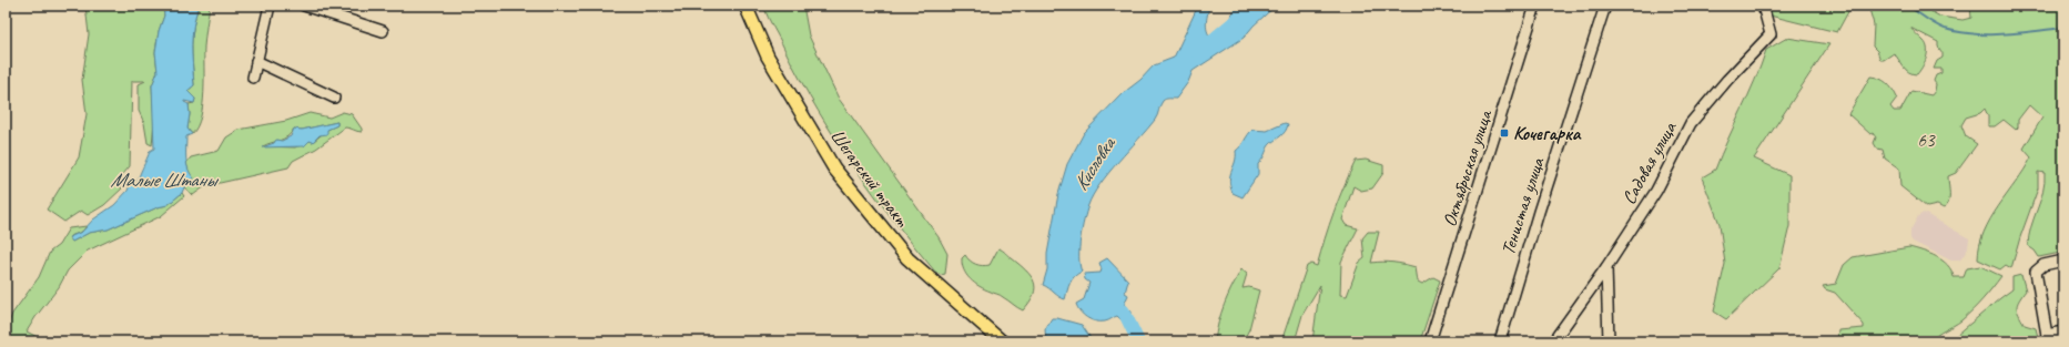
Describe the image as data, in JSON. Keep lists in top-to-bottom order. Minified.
{"streets":{"main road":["Шегарский тракт"],"street":["Садовая улица","Октябрьская улица","Тенистая улица"]},"water":["Кисловка","Малые Штаны"],"parks":["63"],"places":{"transit":["Кочегарка"]}}
